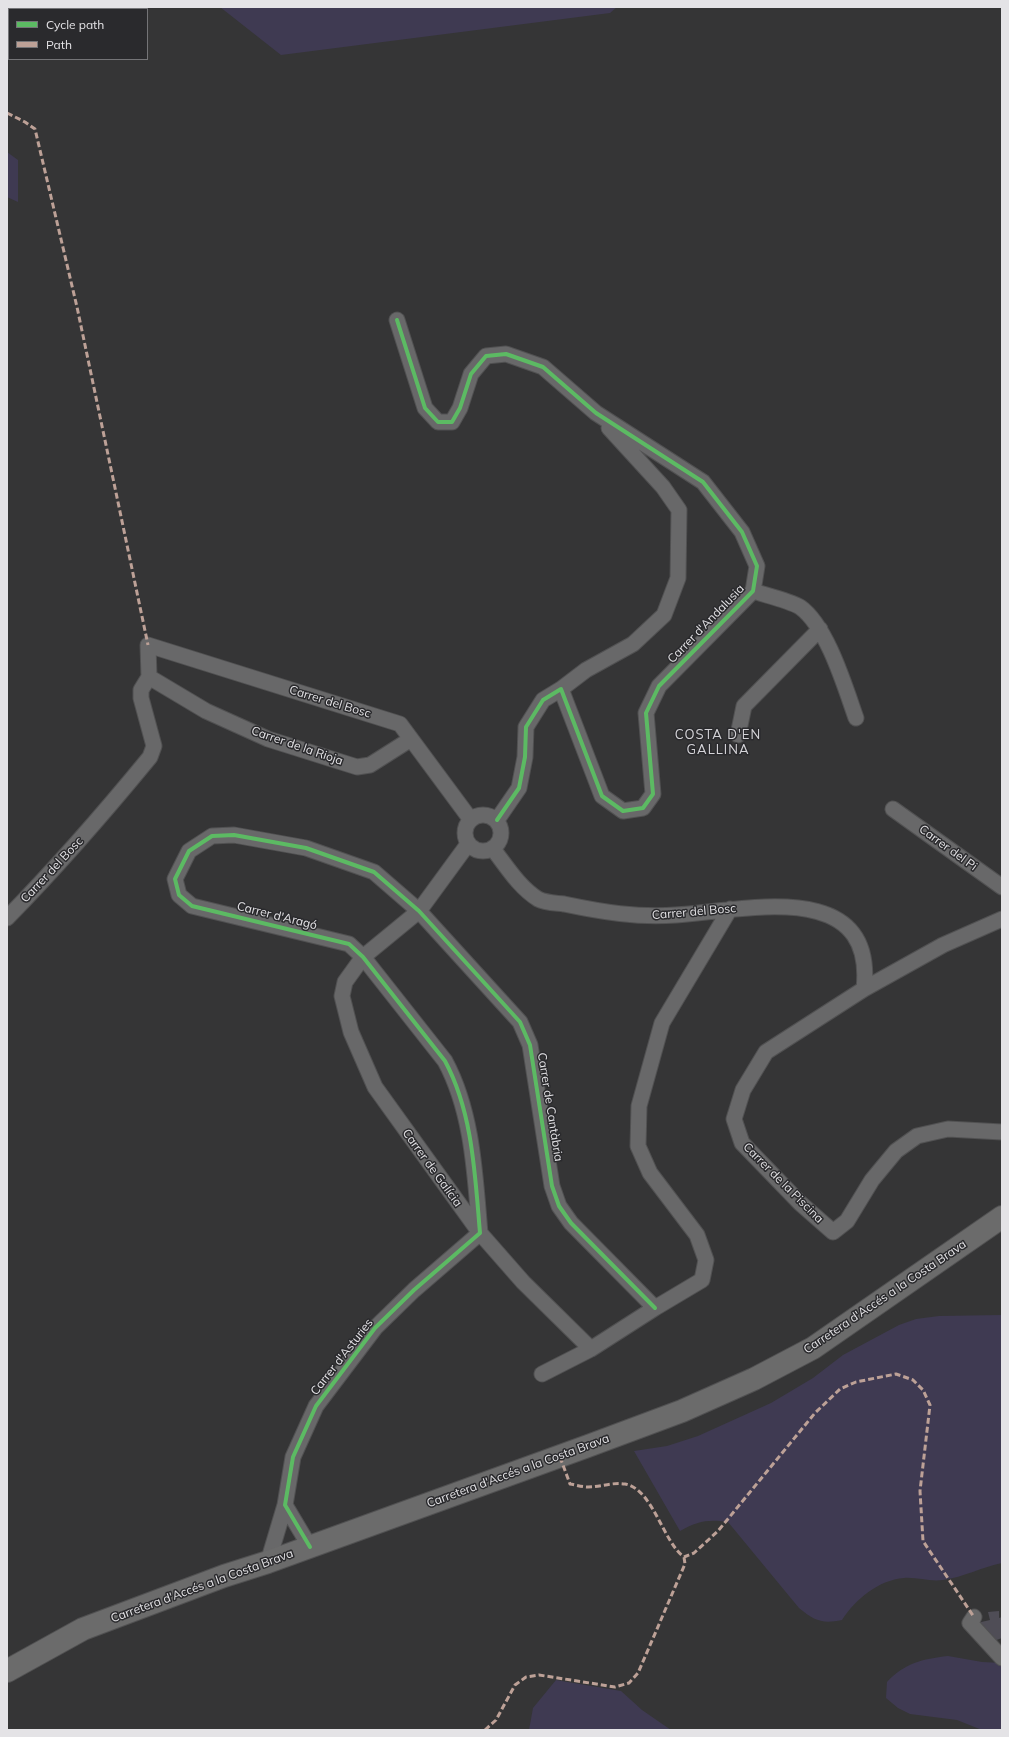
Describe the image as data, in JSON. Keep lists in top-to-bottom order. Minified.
{"streets":{"main road":["Carretera d'Accés a la Costa Brava"],"street":["Carrer d'Andalusia","Carrer del Bosc","Carrer de la Rioja","Carrer del Pi","Carrer d'Aragó","Carrer de Cantàbria","Carrer de Galícia","Carrer de la Piscina","Carrer d'Asturies"]},"crossings":[["Carrer del Bosc","Carrer de la Rioja"],["Carrer del Bosc","Carrer de Galícia"],["Carrer del Bosc","Carrer de la Piscina"],["Carrer d'Aragó","Carrer de Cantàbria"],["Carrer d'Aragó","Carrer de Galícia"],["Carrer d'Aragó","Carrer d'Asturies"],["Carrer de Cantàbria","Carrer de Galícia"],["Carrer de Galícia","Carrer d'Asturies"],["Carretera d'Accés a la Costa Brava","Carrer d'Asturies"]],"districts":["COSTA D'EN GALLINA"],"legend":["Cycle path","Path"]}
